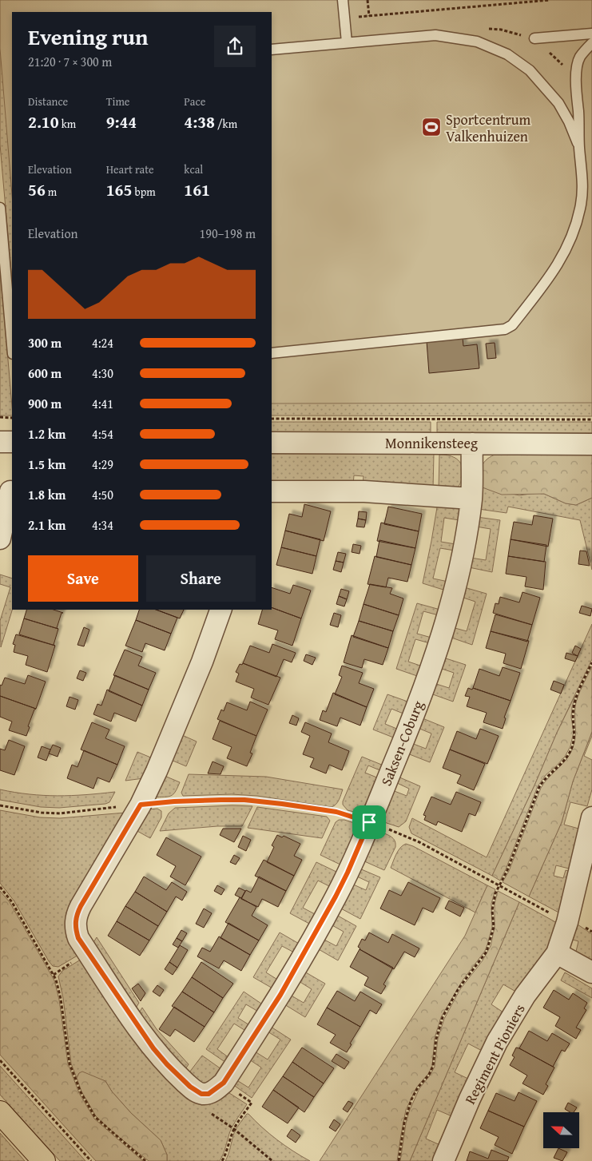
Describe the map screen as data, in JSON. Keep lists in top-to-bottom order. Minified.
{"streets":{"street":["Monnikensteeg","Saksen-Coburg","Regiment Pioniers"]},"crossings":[["Monnikensteeg","Saksen-Coburg"]],"places":{"sports":["Sportcentrum Valkenhuizen"]},"north":"left","page":{"heading":["Evening run","21:20 · 7 × 300 m"],"stats":[["Distance","2.10 km"],["Time","9:44"],["Pace","4:38 /km"],["Elevation","56 m"],["Heart rate","165 bpm"],["kcal","161"]],"chart":["Elevation","190–198 m"],"list":[{"name":"300 m","note":"4:24"},{"name":"600 m","note":"4:30"},{"name":"900 m","note":"4:41"},{"name":"1.2 km","note":"4:54"},{"name":"1.5 km","note":"4:29"},{"name":"1.8 km","note":"4:50"},{"name":"2.1 km","note":"4:34"}],"buttons":["Save","Share"]}}
